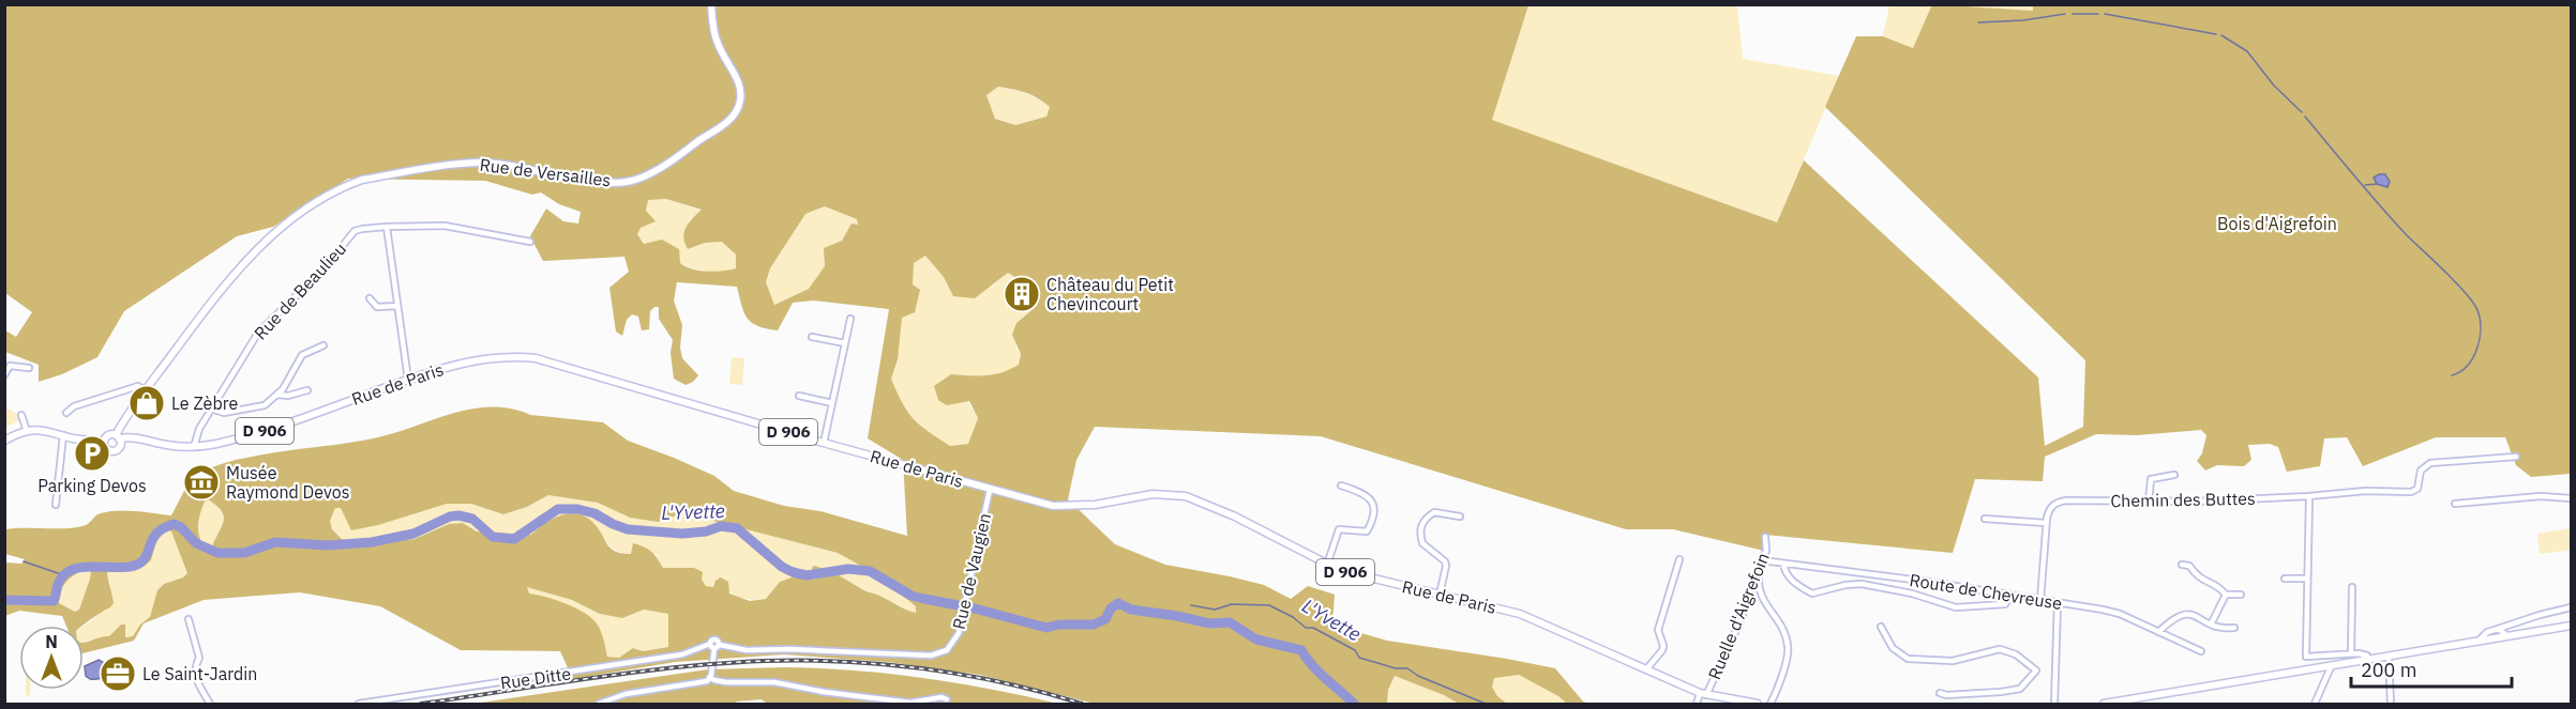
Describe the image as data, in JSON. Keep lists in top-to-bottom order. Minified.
{"streets":{"main road":["Rue de Versailles","Rue de Paris","D 906"],"street":["Rue de Beaulieu","Chemin des Buttes","Rue de Vaugien","Route de Chevreuse","Ruelle d'Aigrefoin","Rue Ditte"]},"crossings":[["Rue de Versailles","Rue de Paris"],["Rue de Beaulieu","Rue de Paris"],["Rue de Paris","Rue de Vaugien"],["Rue de Paris","Ruelle d'Aigrefoin"],["Rue de Vaugien","Rue Ditte"],["Route de Chevreuse","Ruelle d'Aigrefoin"]],"water":["L'Yvette"],"parks":["Bois d'Aigrefoin"],"places":{"building":["Château du Petit Chevincourt"],"shop":["Le Zèbre"],"parking":["Parking Devos"],"museum":["Musée Raymond Devos"],"office":["Le Saint-Jardin"]},"scale_bar":"200 m","north":"top"}
